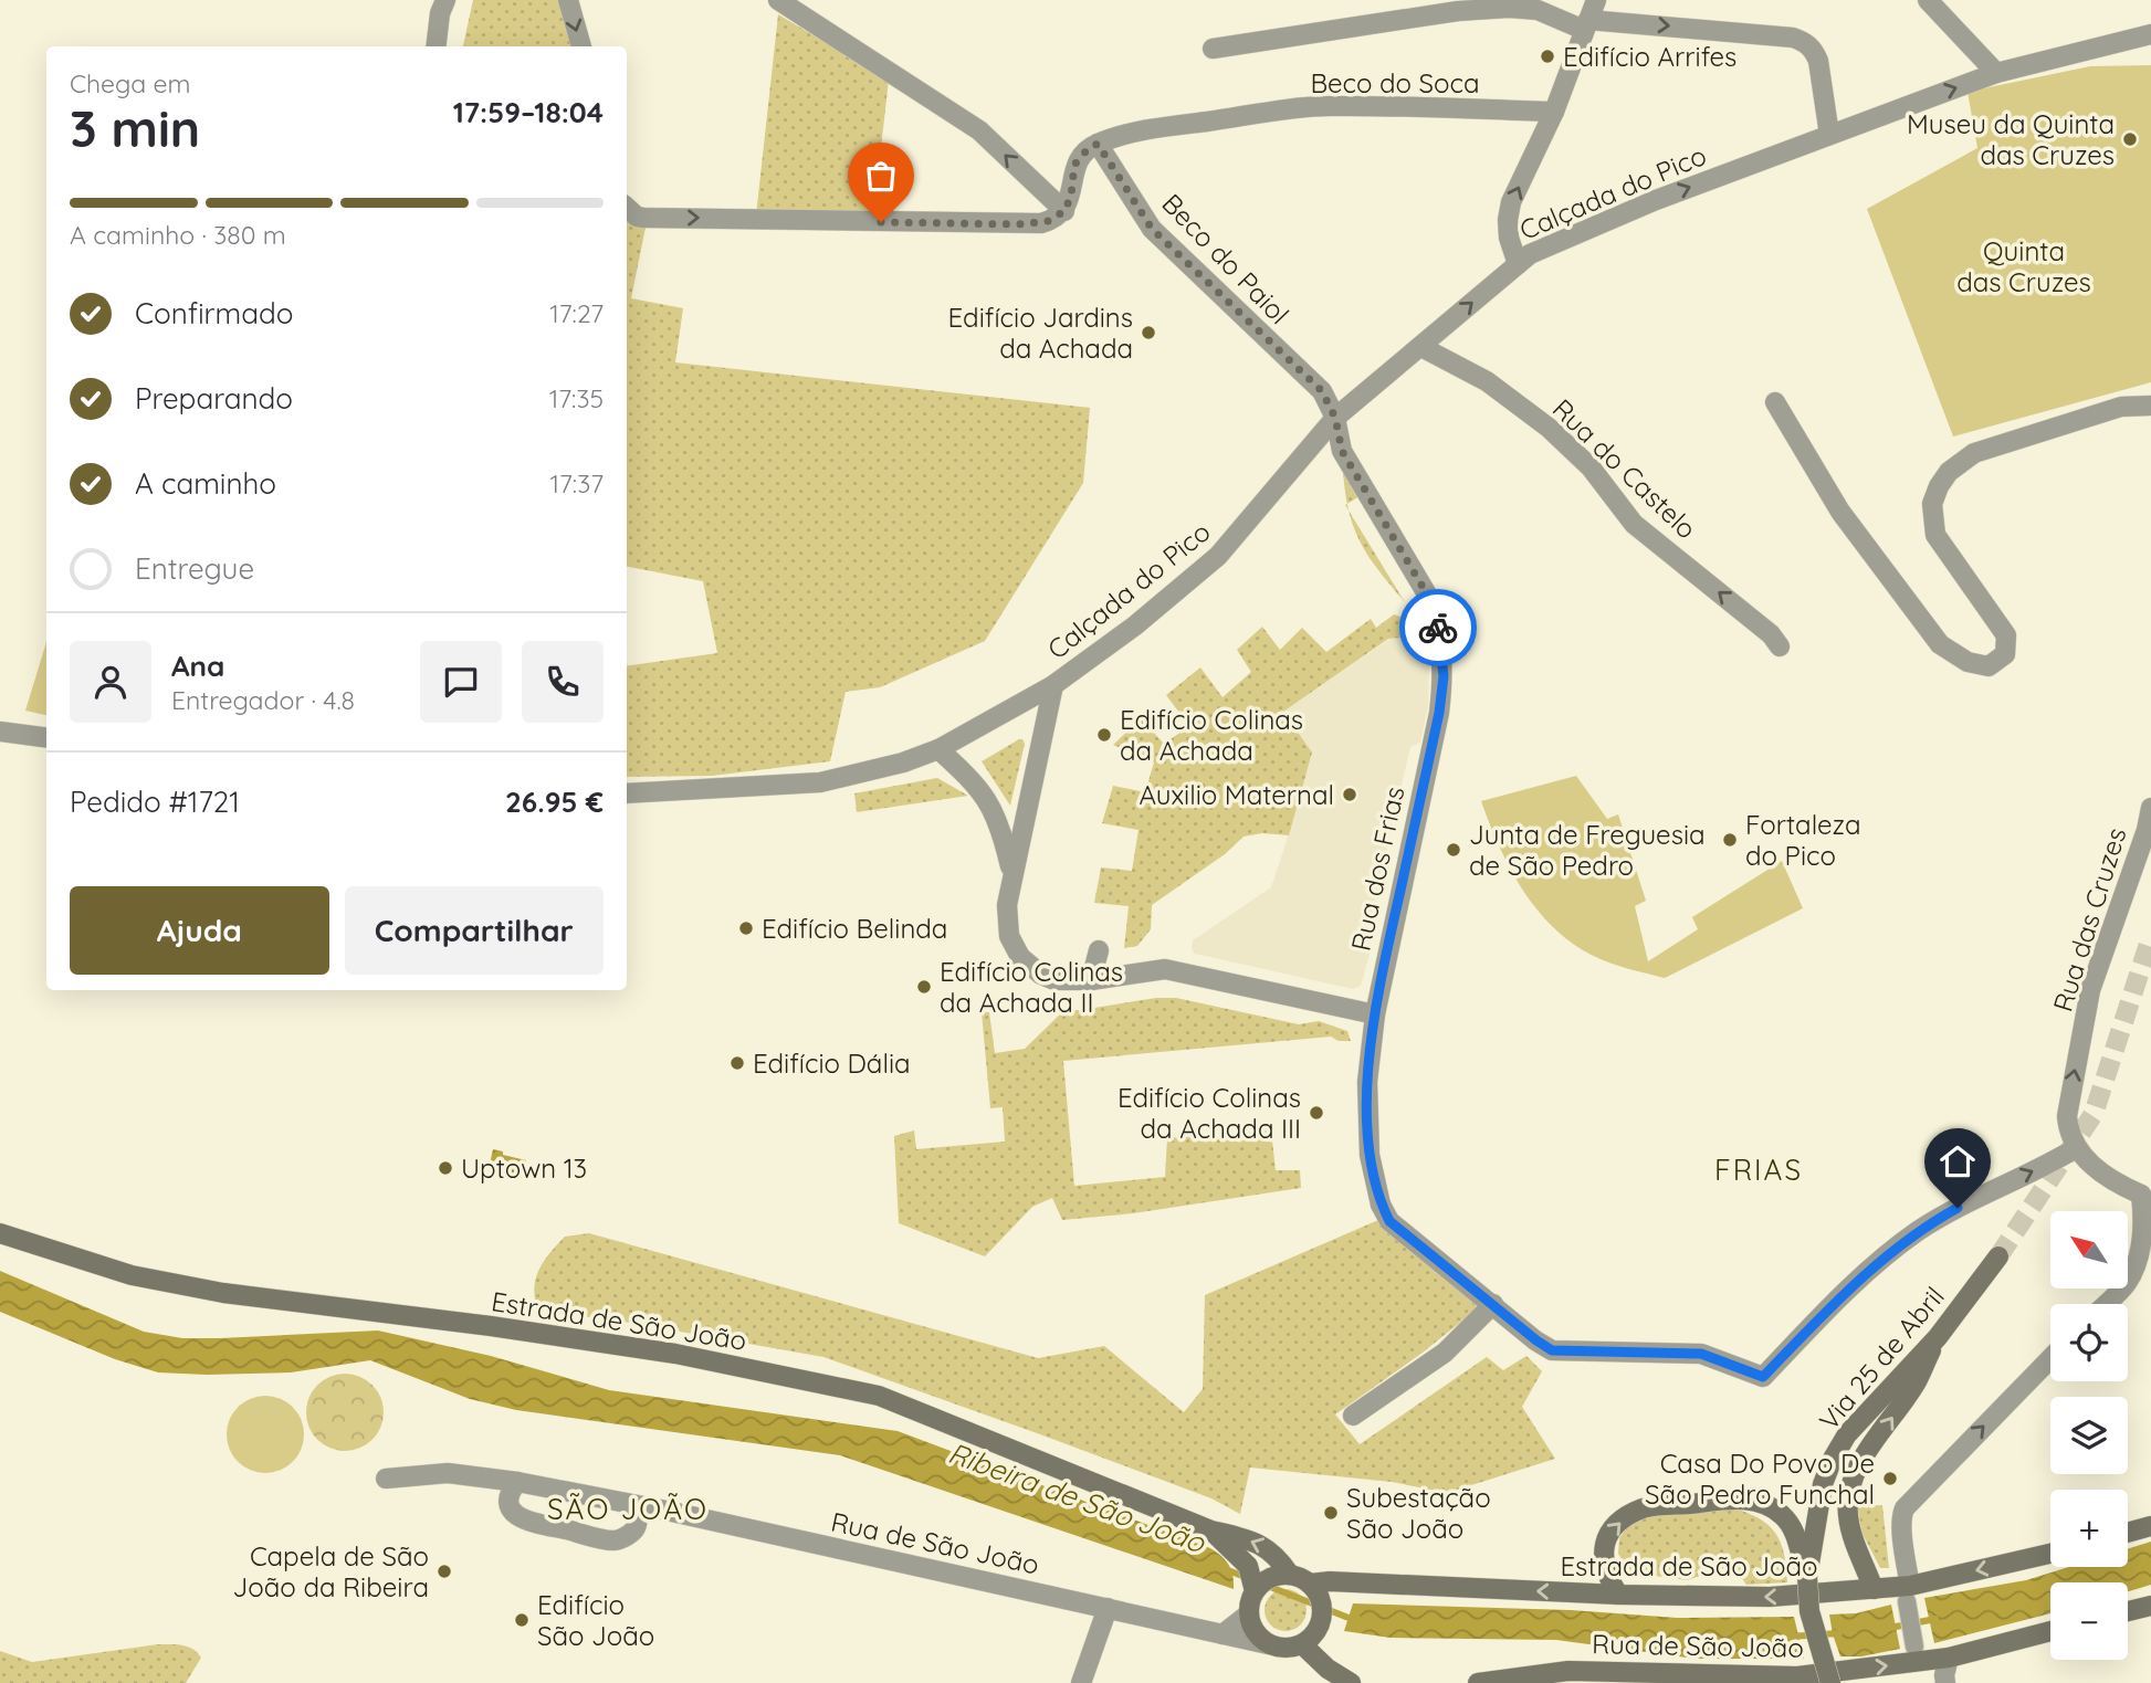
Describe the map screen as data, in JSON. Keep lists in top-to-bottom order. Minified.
{"streets":{"main road":["Estrada de São João","Via 25 de Abril","Rua de São João"],"street":["Beco do Soca","Calçada do Pico","Beco do Paiol","Rua do Castelo","Rua dos Frias","Rua das Cruzes"]},"crossings":[["Beco do Soca","Beco do Paiol"],["Calçada do Pico","Beco do Paiol"],["Calçada do Pico","Rua do Castelo"],["Calçada do Pico","Rua dos Frias"],["Beco do Paiol","Rua dos Frias"],["Rua dos Frias","Rua das Cruzes"],["Estrada de São João","Rua de São João"]],"one_way":["Calçada do Pico","Rua do Castelo","Rua dos Frias","Rua das Cruzes","Estrada de São João"],"districts":["FRIAS","SÃO JOÃO"],"water":["Ribeira de São João"],"parks":["Quinta das Cruzes"],"places":["Edifício Arrifes","Museu da Quinta das Cruzes","Edifício Jardins da Achada","Edifício Colinas da Achada","Auxilio Maternal","Fortaleza do Pico","Junta de Freguesia de São Pedro","Edifício Belinda","Edifício Colinas da Achada II","Edifício Dália","Edifício Colinas da Achada III","Uptown 13","Casa Do Povo De São Pedro Funchal","Subestação São João","Capela de São João da Ribeira","Edifício São João"],"north":"top left","page":{"heading":["3 min","Chega em","17:59–18:04"],"panel":["Ana","Entregador · 4.8","Pedido #1721","26.95 €"],"bar":"A caminho · 380 m","list":[["Confirmado","17:27"],["Preparando","17:35"],["A caminho","17:37"],"Entregue"],"buttons":["Ajuda","Compartilhar"],"map_buttons":["+","−"]}}
